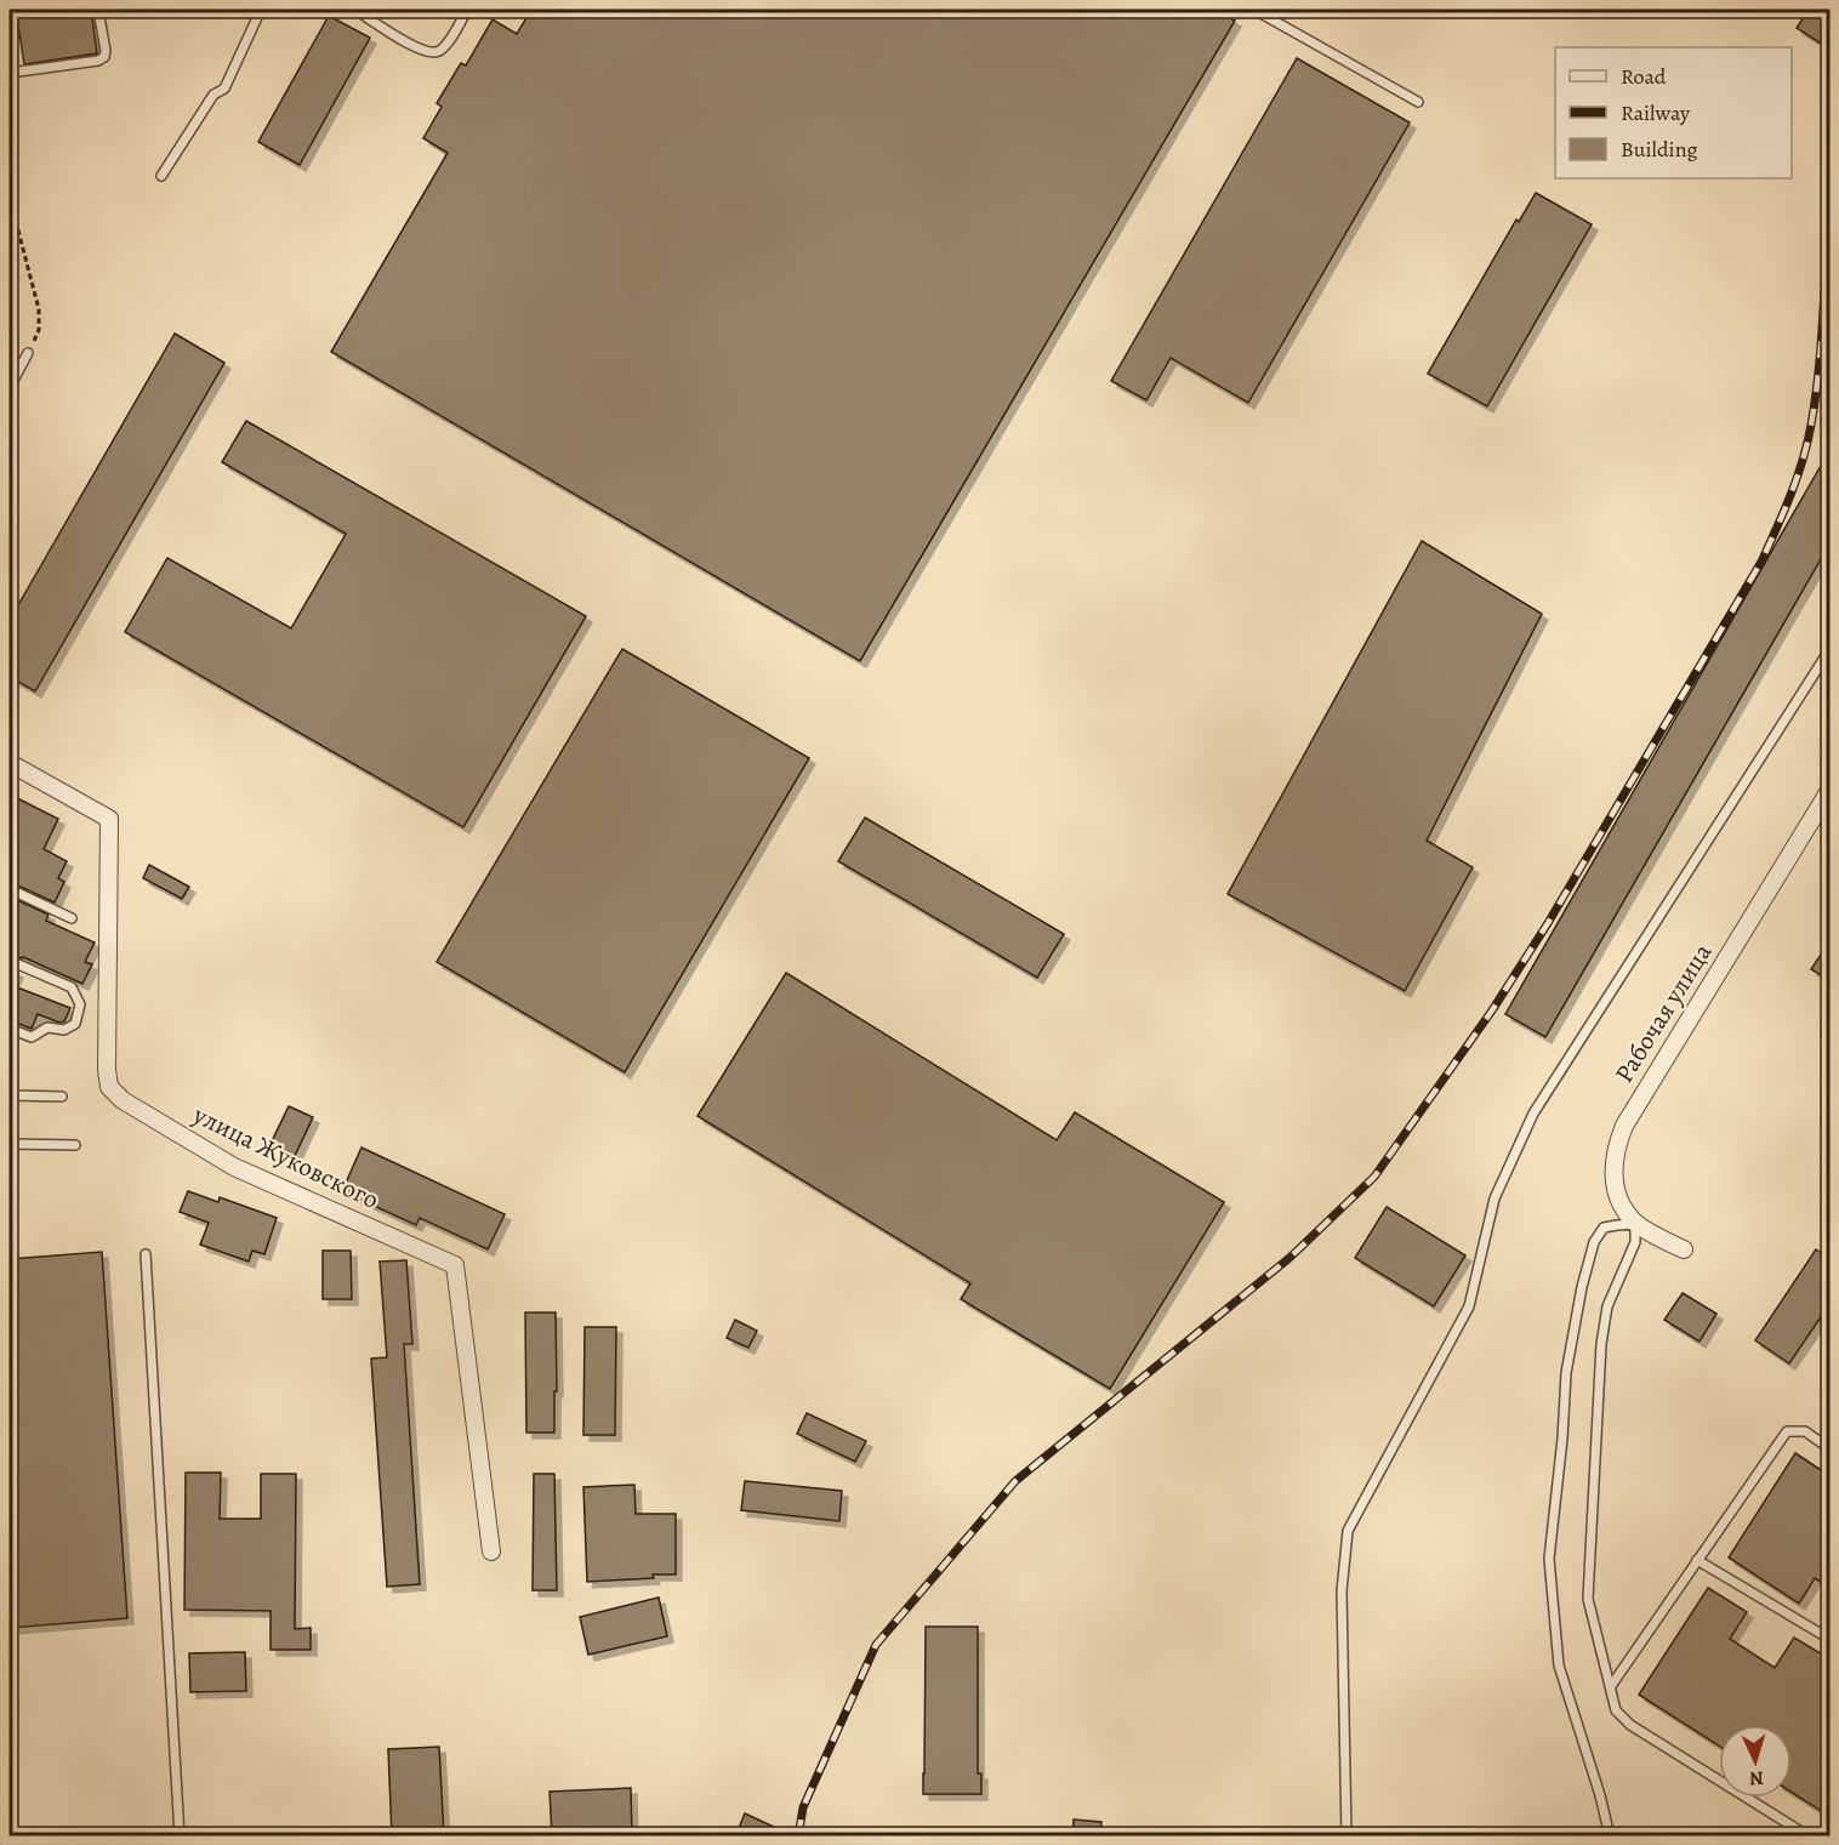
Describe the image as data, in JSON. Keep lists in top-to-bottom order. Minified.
{"streets":{"street":["Рабочая улица","улица Жуковского"]},"legend":["Road","Railway","Building"],"north":"bottom"}
